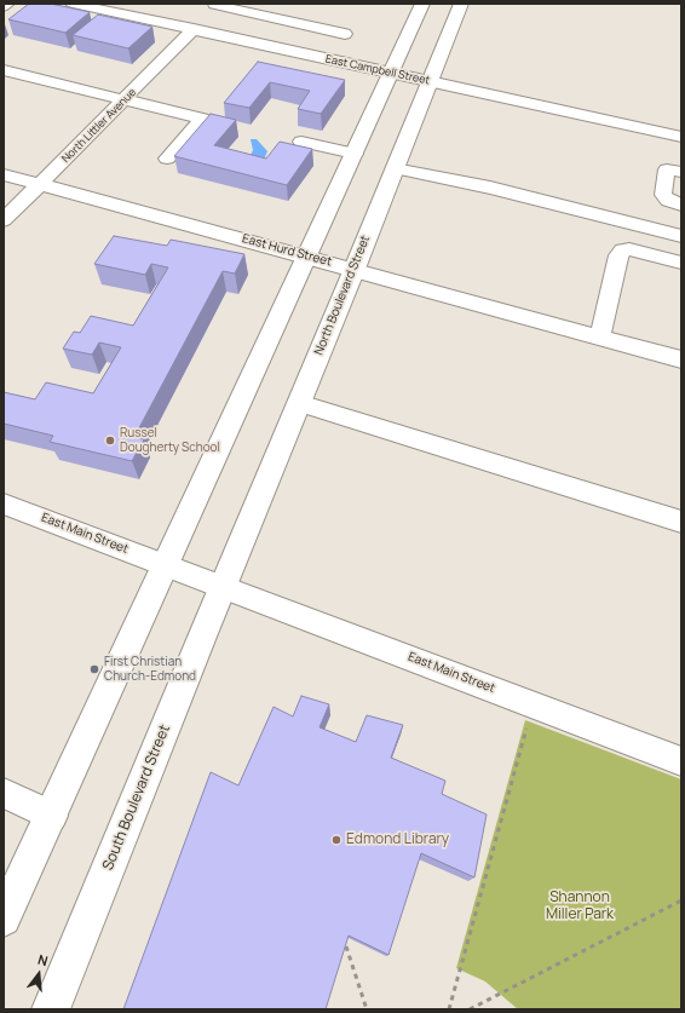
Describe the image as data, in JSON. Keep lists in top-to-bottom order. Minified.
{"streets":{"main road":["North Boulevard Street","South Boulevard Street"],"street":["East Campbell Street","North Littler Avenue","East Hurd Street","East Main Street"]},"crossings":[["East Campbell Street","North Littler Avenue"],["East Campbell Street","North Boulevard Street"],["North Littler Avenue","East Hurd Street"],["East Hurd Street","North Boulevard Street"],["North Boulevard Street","East Main Street"],["North Boulevard Street","South Boulevard Street"],["East Main Street","South Boulevard Street"]],"parks":["Shannon Miller Park"],"places":["Russel Dougherty School","First Christian Church-Edmond","Edmond Library"],"north":"top"}
